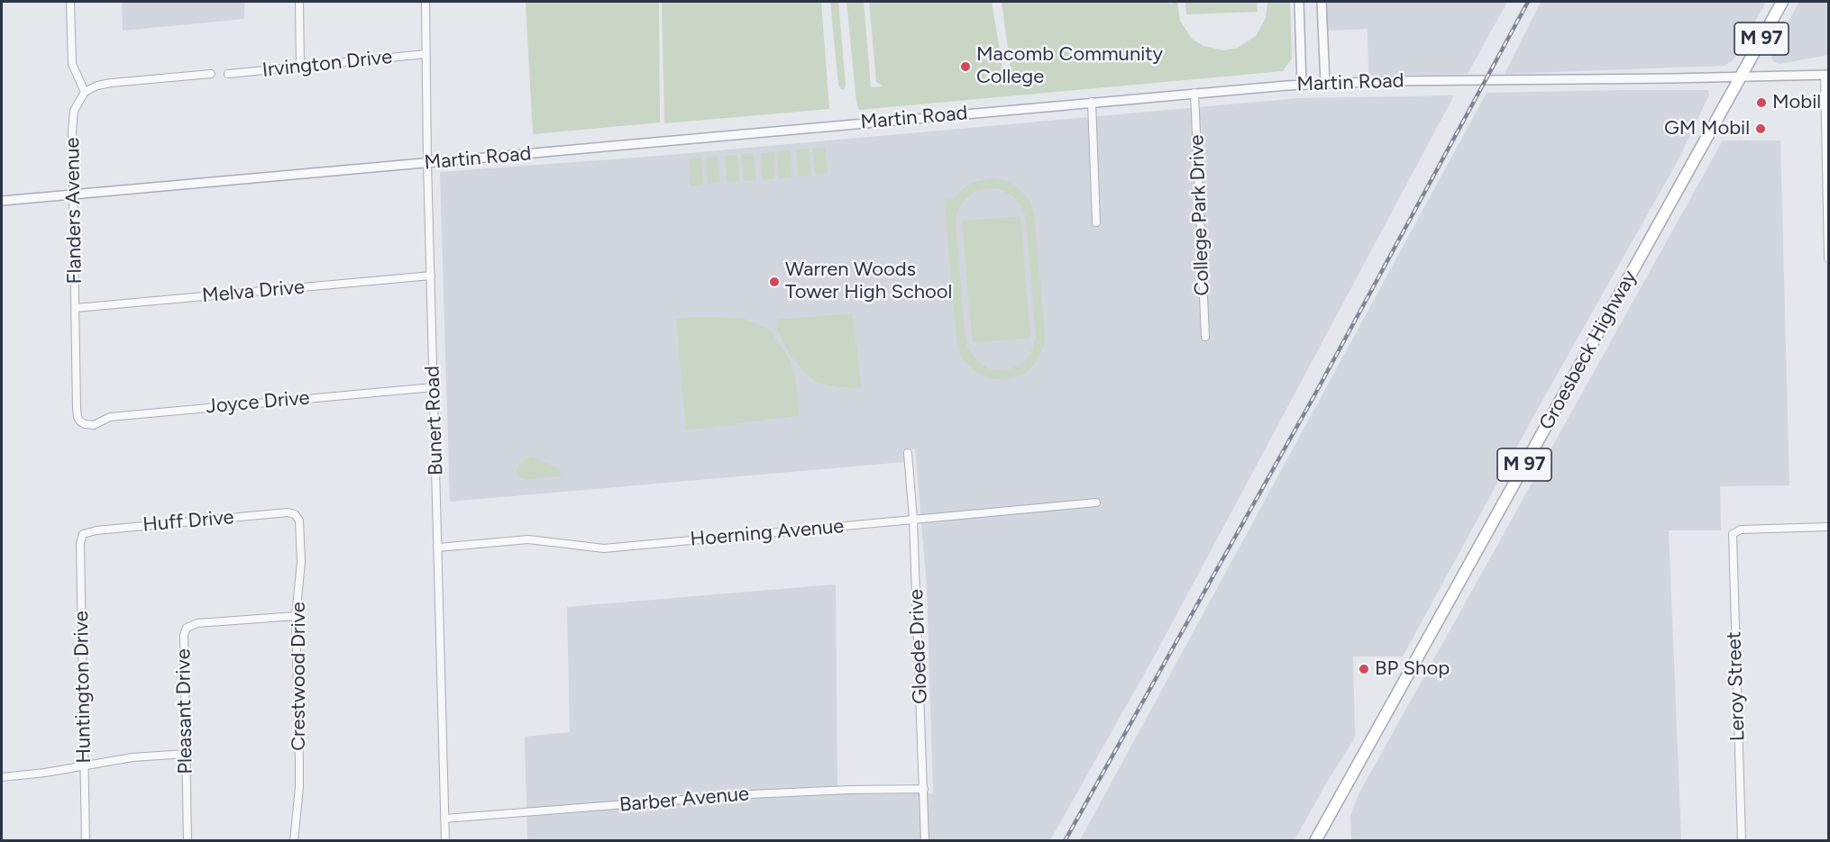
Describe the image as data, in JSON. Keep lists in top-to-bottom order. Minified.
{"streets":{"main road":["M 97","Groesbeck Highway"],"street":["Irvington Drive","Martin Road","Flanders Avenue","College Park Drive","Melva Drive","Joyce Drive","Bunert Road","Huff Drive","Hoerning Avenue","Gloede Drive","Crestwood Drive","Leroy Street","Huntington Drive","Pleasant Drive","Barber Avenue"]},"crossings":[["Irvington Drive","Bunert Road"],["Martin Road","Flanders Avenue"],["Martin Road","College Park Drive"],["Martin Road","Groesbeck Highway"],["Martin Road","Bunert Road"],["Flanders Avenue","Melva Drive"],["Flanders Avenue","Joyce Drive"],["Melva Drive","Bunert Road"],["Joyce Drive","Bunert Road"],["Bunert Road","Hoerning Avenue"],["Bunert Road","Barber Avenue"],["Huff Drive","Crestwood Drive"],["Huff Drive","Huntington Drive"],["Hoerning Avenue","Gloede Drive"],["Gloede Drive","Barber Avenue"],["Crestwood Drive","Pleasant Drive"]],"places":["Macomb Community College","Mobil","GM Mobil","Warren Woods Tower High School","BP Shop"]}
